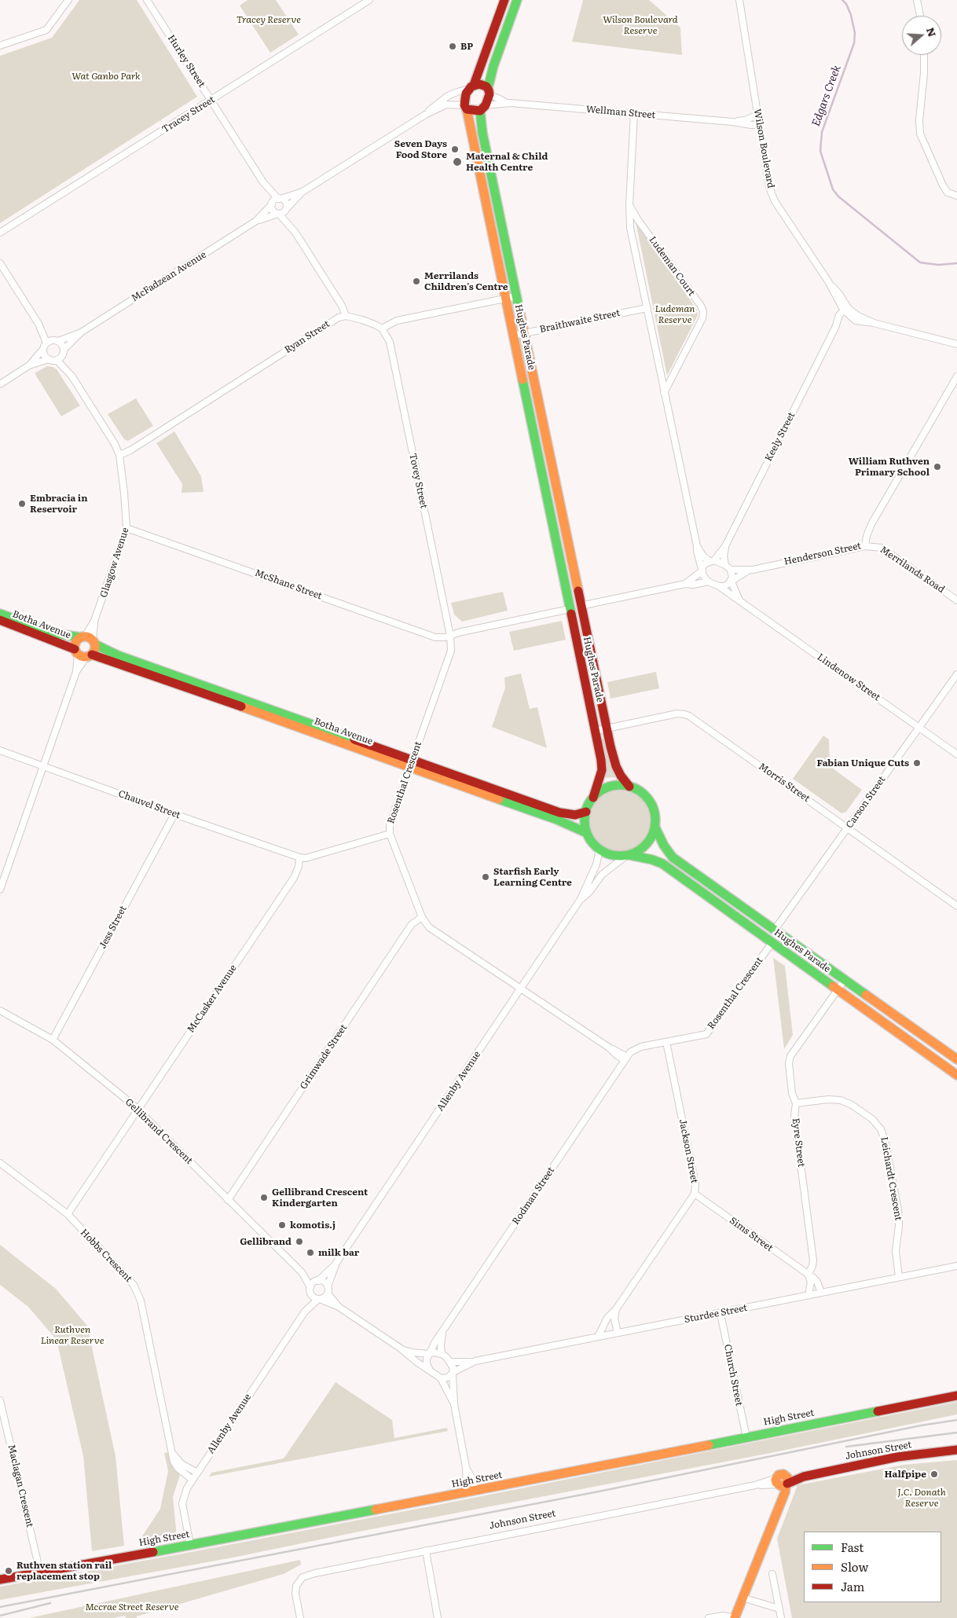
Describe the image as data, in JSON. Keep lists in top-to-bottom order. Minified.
{"streets":{"street":["Hurley Street","Wellman Street","Tracey Street","Wilson Boulevard","Ludeman Court","McFadzean Avenue","Braithwaite Street","Ryan Street","Hughes Parade","Keely Street","Tovey Street","Henderson Street","Glasgow Avenue","Merrilands Road","McShane Street","Botha Avenue","Lindenow Street","Rosenthal Crescent","Morris Street","Carson Street","Chauvel Street","Jess Street","McCasker Avenue","Grimwade Street","Allenby Avenue","Gellibrand Crescent","Eyre Street","Jackson Street","Leichardt Crescent","Rodman Street","Sims Street","Hobbs Crescent","Sturdee Street","Church Street","High Street","Johnson Street","Maclagan Crescent"]},"crossings":[["Hurley Street","Tracey Street"],["Hurley Street","McFadzean Avenue"],["Wellman Street","Wilson Boulevard"],["Wellman Street","Ludeman Court"],["Wellman Street","Hughes Parade"],["Wilson Boulevard","Keely Street"],["Ludeman Court","Braithwaite Street"],["Ludeman Court","Keely Street"],["Ludeman Court","Henderson Street"],["Ludeman Court","Lindenow Street"],["McFadzean Avenue","Glasgow Avenue"],["Braithwaite Street","Hughes Parade"],["Ryan Street","Glasgow Avenue"],["Hughes Parade","Botha Avenue"],["Hughes Parade","Rosenthal Crescent"],["Hughes Parade","Morris Street"],["Hughes Parade","Carson Street"],["Hughes Parade","Allenby Avenue"],["Hughes Parade","Eyre Street"],["Keely Street","Henderson Street"],["Keely Street","Lindenow Street"],["Tovey Street","McShane Street"],["Tovey Street","Rosenthal Crescent"],["Henderson Street","Merrilands Road"],["Henderson Street","Lindenow Street"],["Glasgow Avenue","McShane Street"],["Glasgow Avenue","Botha Avenue"],["McShane Street","Rosenthal Crescent"],["Botha Avenue","Rosenthal Crescent"],["Botha Avenue","Allenby Avenue"],["Lindenow Street","Carson Street"],["Rosenthal Crescent","Grimwade Street"],["Rosenthal Crescent","Allenby Avenue"],["Rosenthal Crescent","Jackson Street"],["Rosenthal Crescent","Rodman Street"],["Morris Street","Carson Street"],["Chauvel Street","Jess Street"],["Chauvel Street","McCasker Avenue"],["Jess Street","Gellibrand Crescent"],["McCasker Avenue","Gellibrand Crescent"],["McCasker Avenue","Hobbs Crescent"],["Grimwade Street","Gellibrand Crescent"],["Allenby Avenue","Gellibrand Crescent"],["Allenby Avenue","Hobbs Crescent"],["Allenby Avenue","High Street"],["Eyre Street","Leichardt Crescent"],["Eyre Street","Sims Street"],["Jackson Street","Sims Street"],["Jackson Street","Sturdee Street"],["Leichardt Crescent","Sturdee Street"],["Rodman Street","Sturdee Street"],["Sims Street","Sturdee Street"],["Sturdee Street","Church Street"],["Church Street","High Street"],["High Street","Maclagan Crescent"]],"water":["Edgars Creek"],"parks":["Tracey Reserve","Wilson Boulevard Reserve","Wat Ganbo Park","Ludeman Reserve","Ruthven Linear Reserve","J.C. Donath Reserve","Mccrae Street Reserve"],"places":["BP","Seven Days Food Store","Maternal & Child Health Centre","Merrilands Children's Centre","William Ruthven Primary School","Embracia in Reservoir","Fabian Unique Cuts","Starfish Early Learning Centre","Gellibrand Crescent Kindergarten","komotis.j","Gellibrand","milk bar","Halfpipe","Ruthven station rail replacement stop"],"legend":["Fast","Slow","Jam"],"north":"right"}
